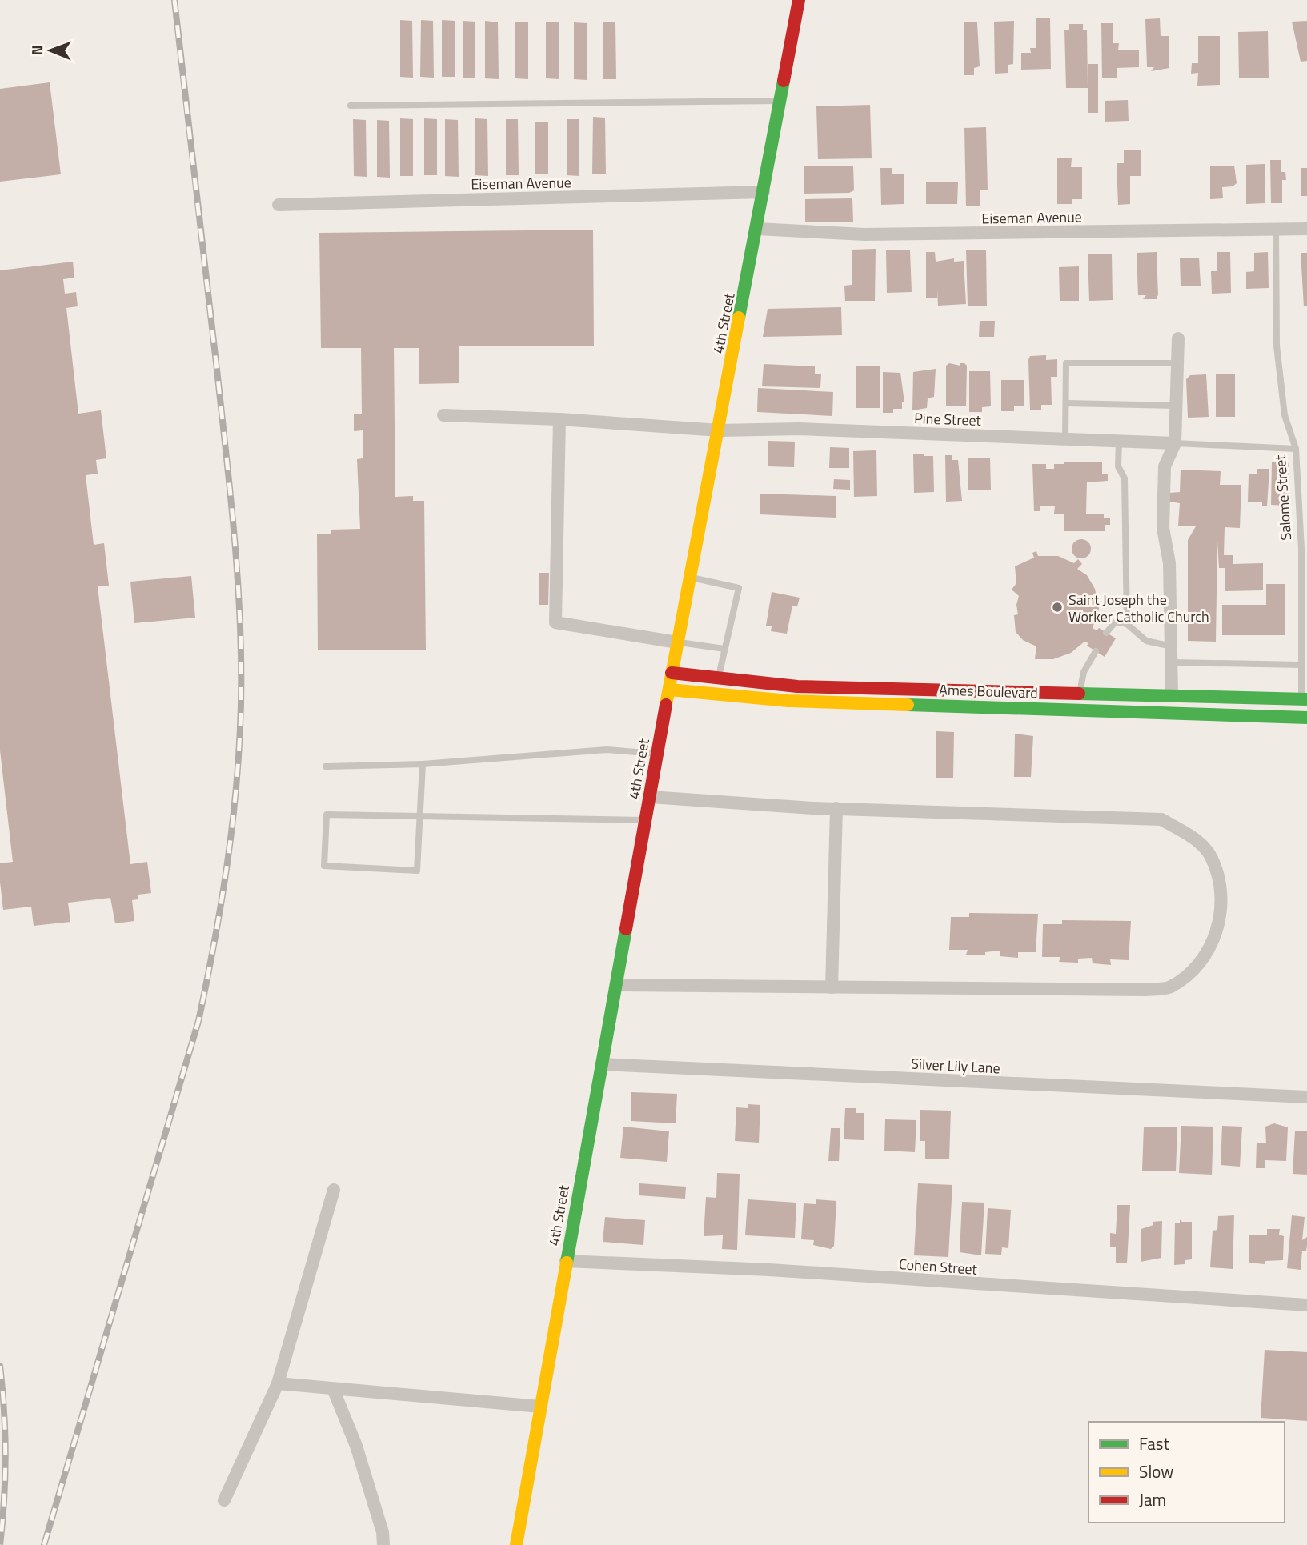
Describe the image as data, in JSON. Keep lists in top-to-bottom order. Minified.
{"streets":{"main road":["4th Street","Ames Boulevard"],"street":["Eiseman Avenue","Pine Street","Silver Lily Lane","Cohen Street"],"lane":["Salome Street"]},"crossings":[["Eiseman Avenue","4th Street"],["Eiseman Avenue","Salome Street"],["4th Street","Pine Street"],["4th Street","Ames Boulevard"],["4th Street","Silver Lily Lane"],["4th Street","Cohen Street"],["Salome Street","Ames Boulevard"]],"places":["Saint Joseph the Worker Catholic Church"],"legend":["Fast","Slow","Jam"],"north":"left"}
